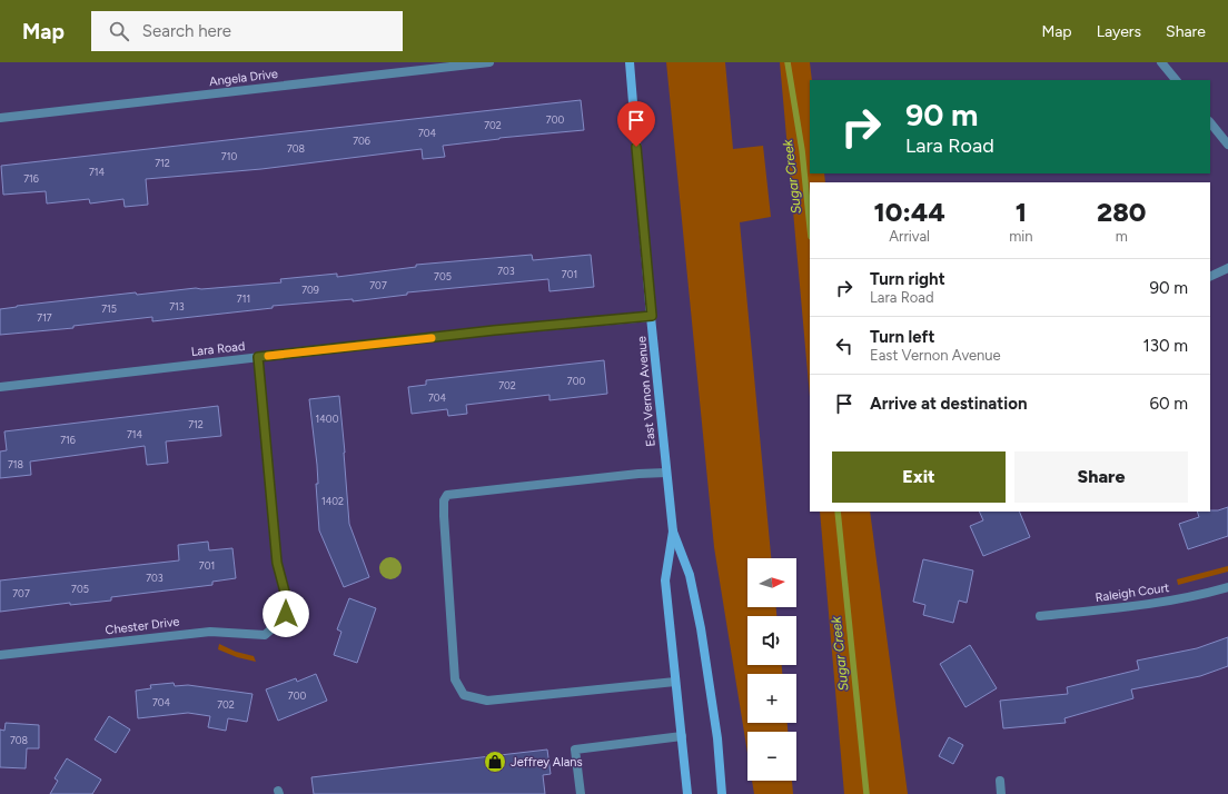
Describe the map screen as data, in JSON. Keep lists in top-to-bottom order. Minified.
{"streets":{"main road":["East Vernon Avenue"],"street":["Angela Drive","Lara Road","Raleigh Court","Chester Drive"]},"crossings":[["Lara Road","East Vernon Avenue"],["Lara Road","Chester Drive"]],"water":["Sugar Creek"],"places":{"shop":["Jeffrey Alans"]},"house_numbers":["700","702","704","706","708","710","712","714","716","703","701","705","707","709","711","713","715","717","700","702","704","1400","712","714","716","718","1402","701","703","705","707","700","704","702","708"],"north":"right","page":{"header":"Map","search":"Search here","nav":["Map","Layers","Share"],"turn":["90 m","Lara Road"],"eta":["10:44","Arrival","1","min","280","m"],"list":[{"name":"Turn right","note":"Lara Road","value":"90 m"},{"name":"Turn left","note":"East Vernon Avenue","value":"130 m"},{"name":"Arrive at destination","value":"60 m"}],"buttons":["Exit","Share"],"map_buttons":["+","−"]}}
